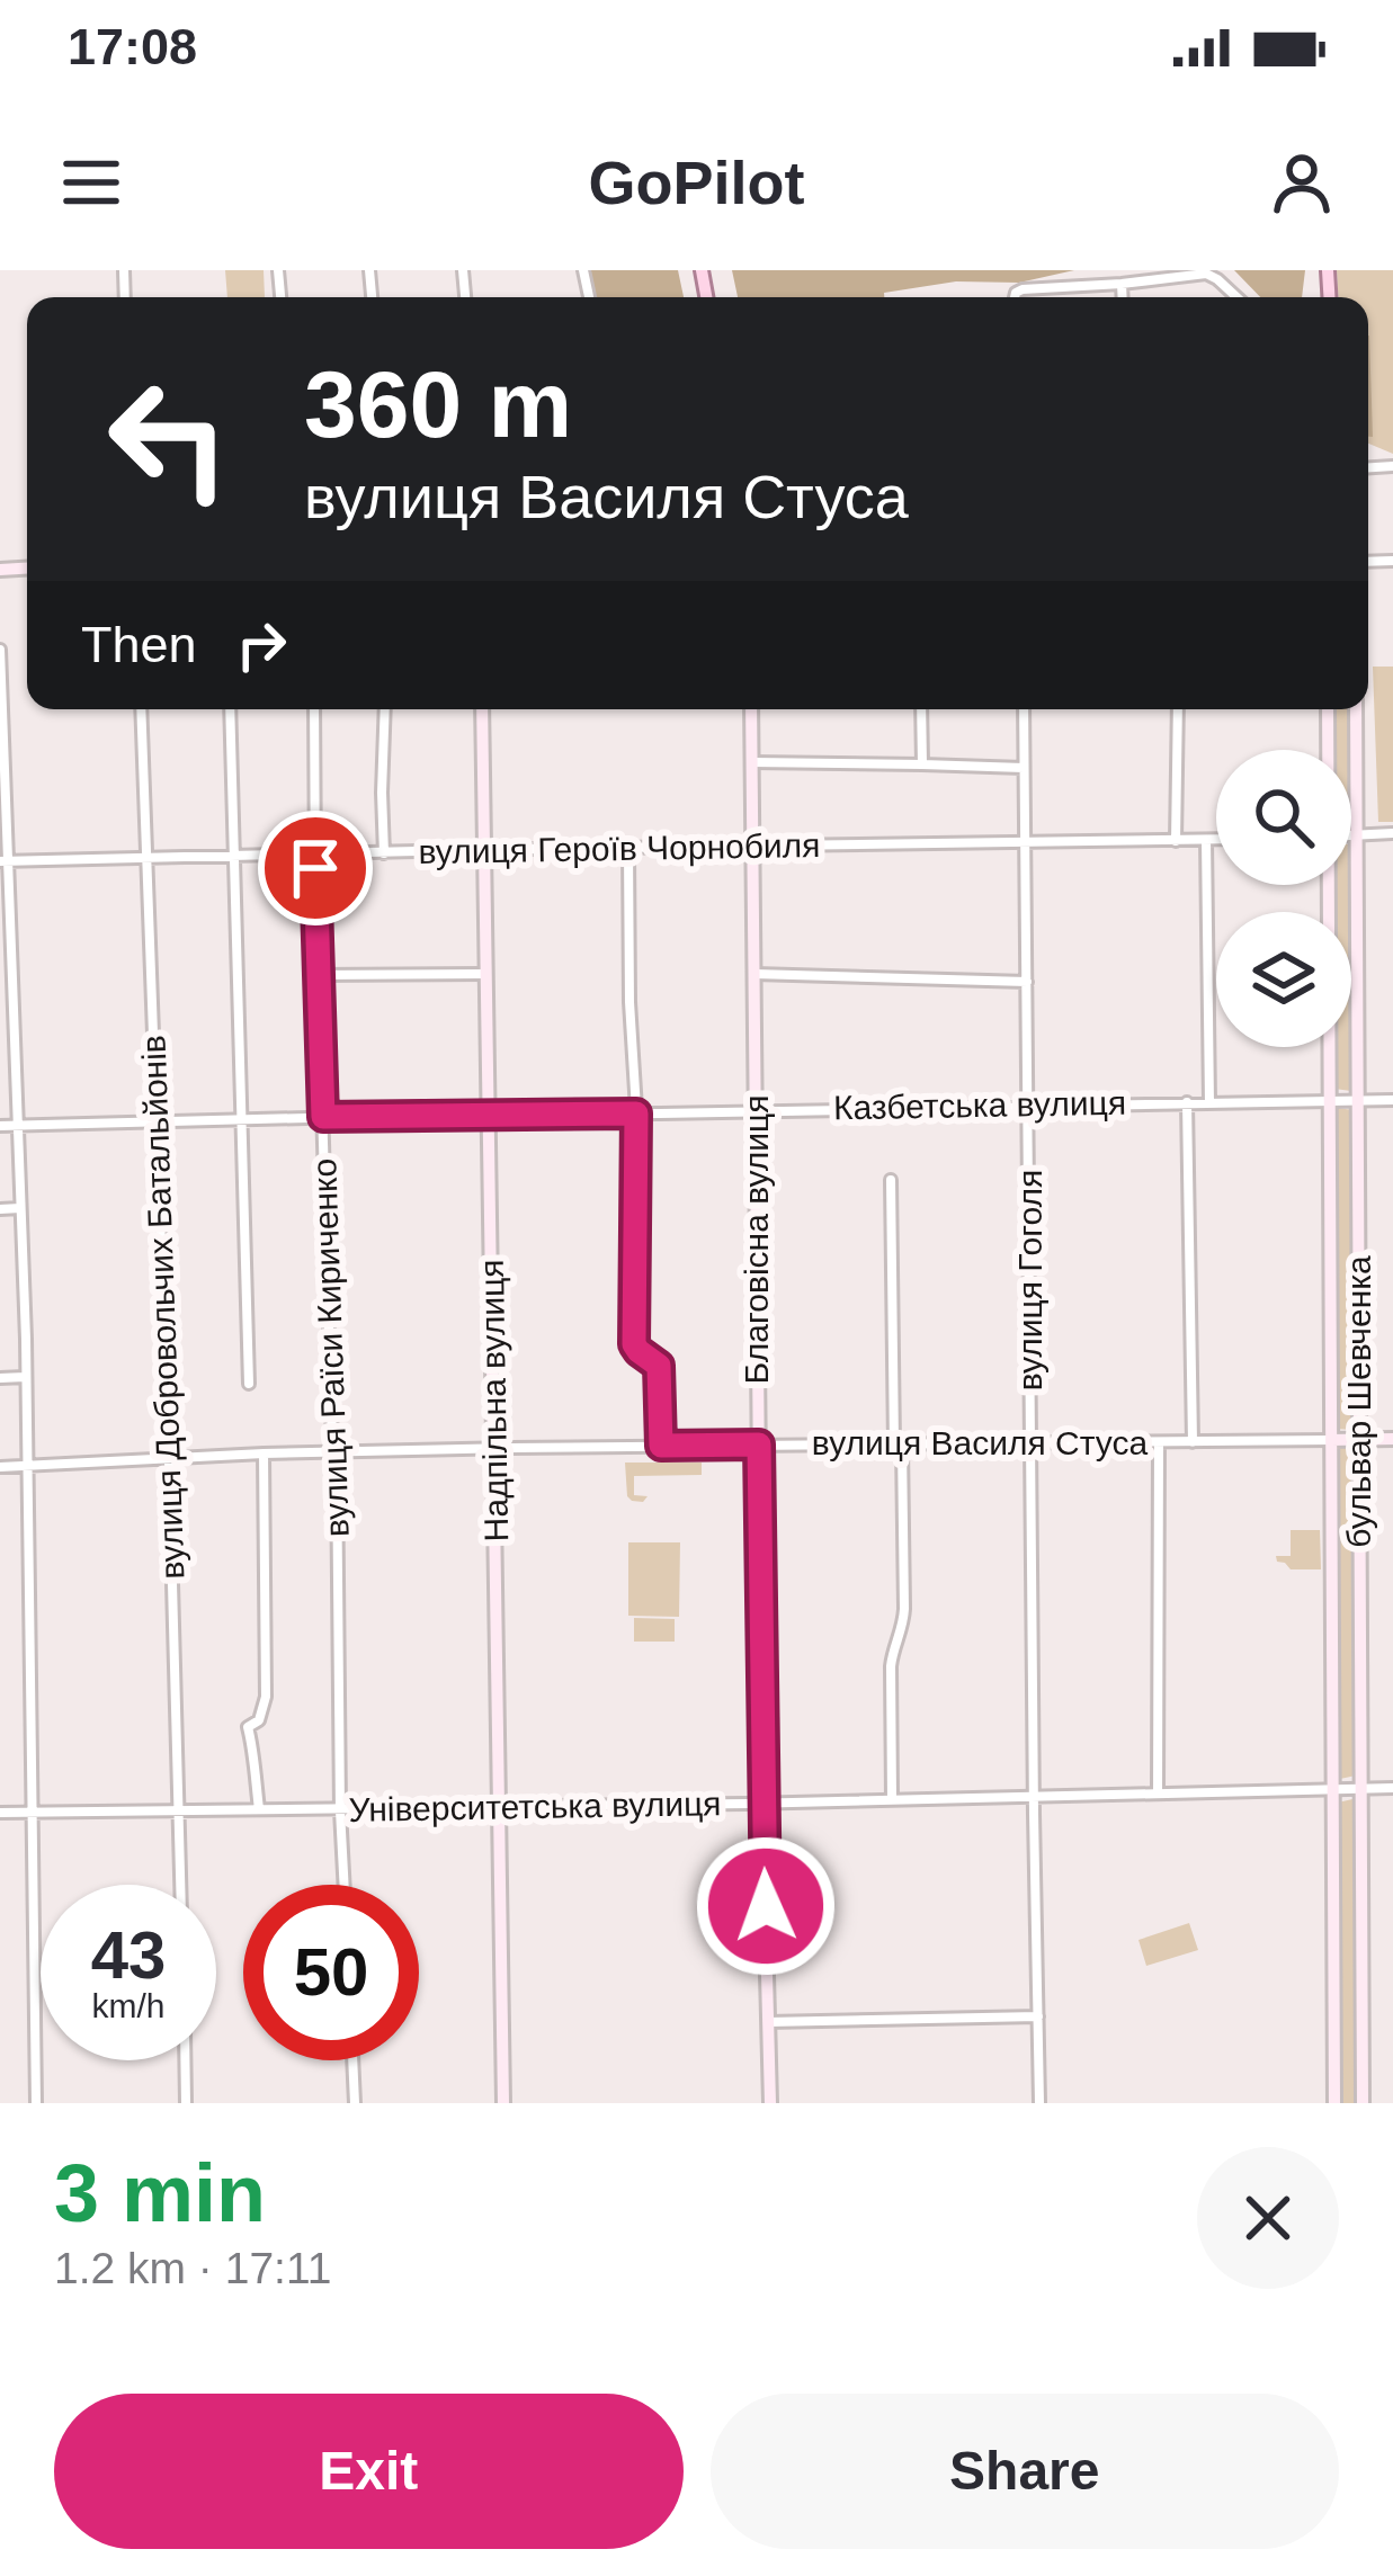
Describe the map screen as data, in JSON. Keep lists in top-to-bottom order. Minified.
{"streets":{"main road":["Благовісна вулиця","Надпільна вулиця","бульвар Шевченка","вулиця Василя Стуса"],"street":["вулиця Героїв Чорнобиля","Казбетська вулиця","вулиця Гоголя","вулиця Добровольчих Батальйонів","вулиця Раїси Кириченко","Університетська вулиця"]},"crossings":[["вулиця Героїв Чорнобиля","Благовісна вулиця"],["вулиця Героїв Чорнобиля","вулиця Гоголя"],["вулиця Героїв Чорнобиля","вулиця Добровольчих Батальйонів"],["вулиця Героїв Чорнобиля","вулиця Раїси Кириченко"],["вулиця Героїв Чорнобиля","Надпільна вулиця"],["Казбетська вулиця","Благовісна вулиця"],["Казбетська вулиця","вулиця Гоголя"],["Казбетська вулиця","вулиця Добровольчих Батальйонів"],["Казбетська вулиця","вулиця Раїси Кириченко"],["Казбетська вулиця","Надпільна вулиця"],["Казбетська вулиця","бульвар Шевченка"],["Благовісна вулиця","вулиця Василя Стуса"],["Благовісна вулиця","Університетська вулиця"],["вулиця Гоголя","вулиця Василя Стуса"],["вулиця Гоголя","Університетська вулиця"],["вулиця Добровольчих Батальйонів","вулиця Василя Стуса"],["вулиця Добровольчих Батальйонів","Університетська вулиця"],["вулиця Раїси Кириченко","вулиця Василя Стуса"],["вулиця Раїси Кириченко","Університетська вулиця"],["Надпільна вулиця","вулиця Василя Стуса"],["Надпільна вулиця","Університетська вулиця"],["бульвар Шевченка","вулиця Василя Стуса"],["бульвар Шевченка","Університетська вулиця"]],"page":{"status":"17:08","header":"GoPilot","turn":["360 m","вулиця Василя Стуса"],"then":"Then","speed":"43 km/h","limit":"50","heading":["3 min","1.2 km · 17:11"],"buttons":["Exit","Share"]}}
